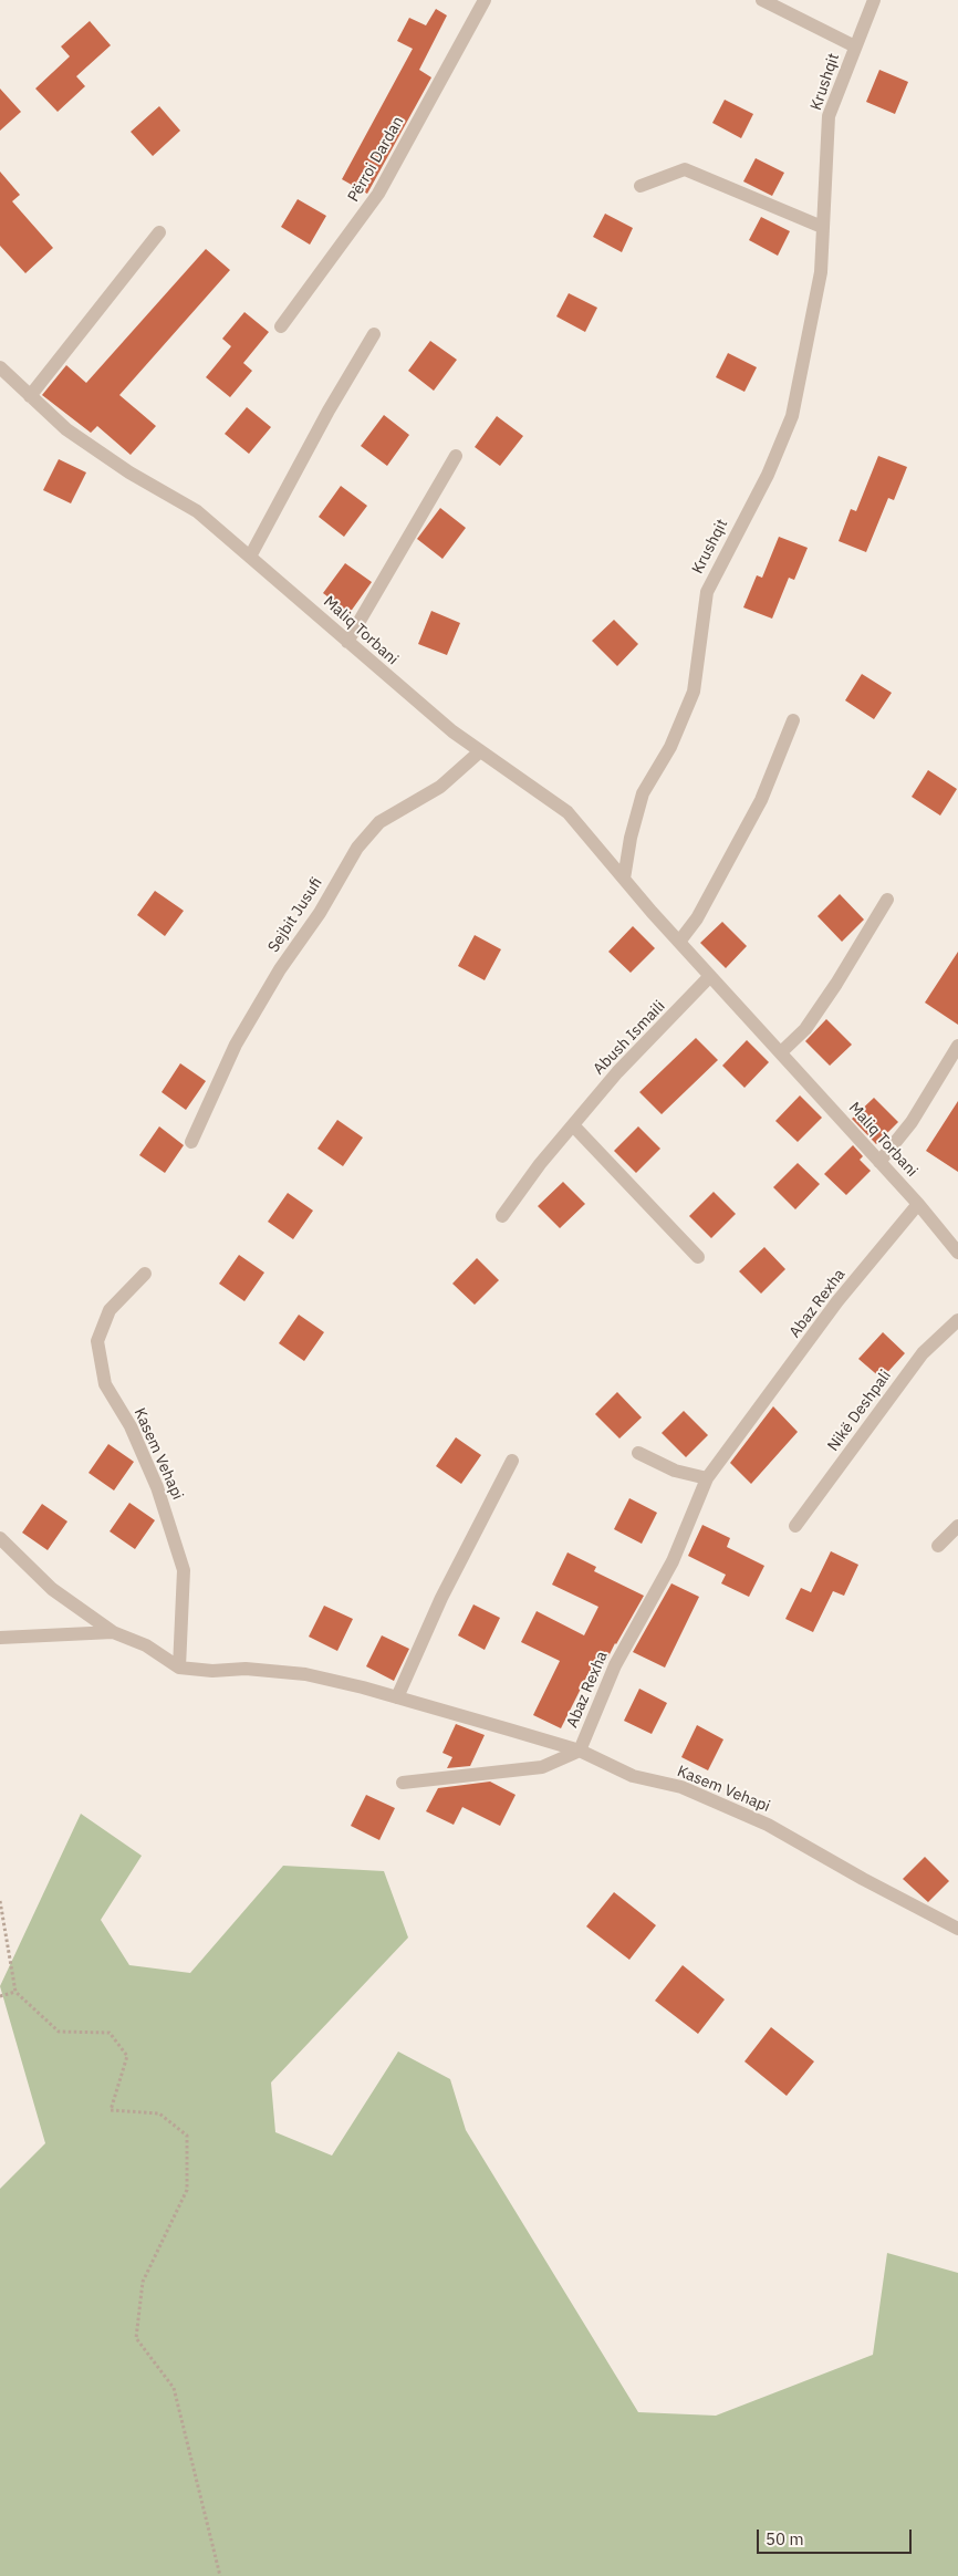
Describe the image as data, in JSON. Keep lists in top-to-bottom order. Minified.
{"streets":{"street":["Krushqit","Përroi Dardan","Maliq Torbani","Sejbit Jusufi","Abush Ismaili","Abaz Rexha","Nikë Deshpali","Kasem Vehapi"]},"crossings":[["Krushqit","Maliq Torbani"],["Maliq Torbani","Sejbit Jusufi"],["Maliq Torbani","Abush Ismaili"],["Maliq Torbani","Abaz Rexha"],["Abaz Rexha","Kasem Vehapi"]],"scale_bar":"50 m"}
